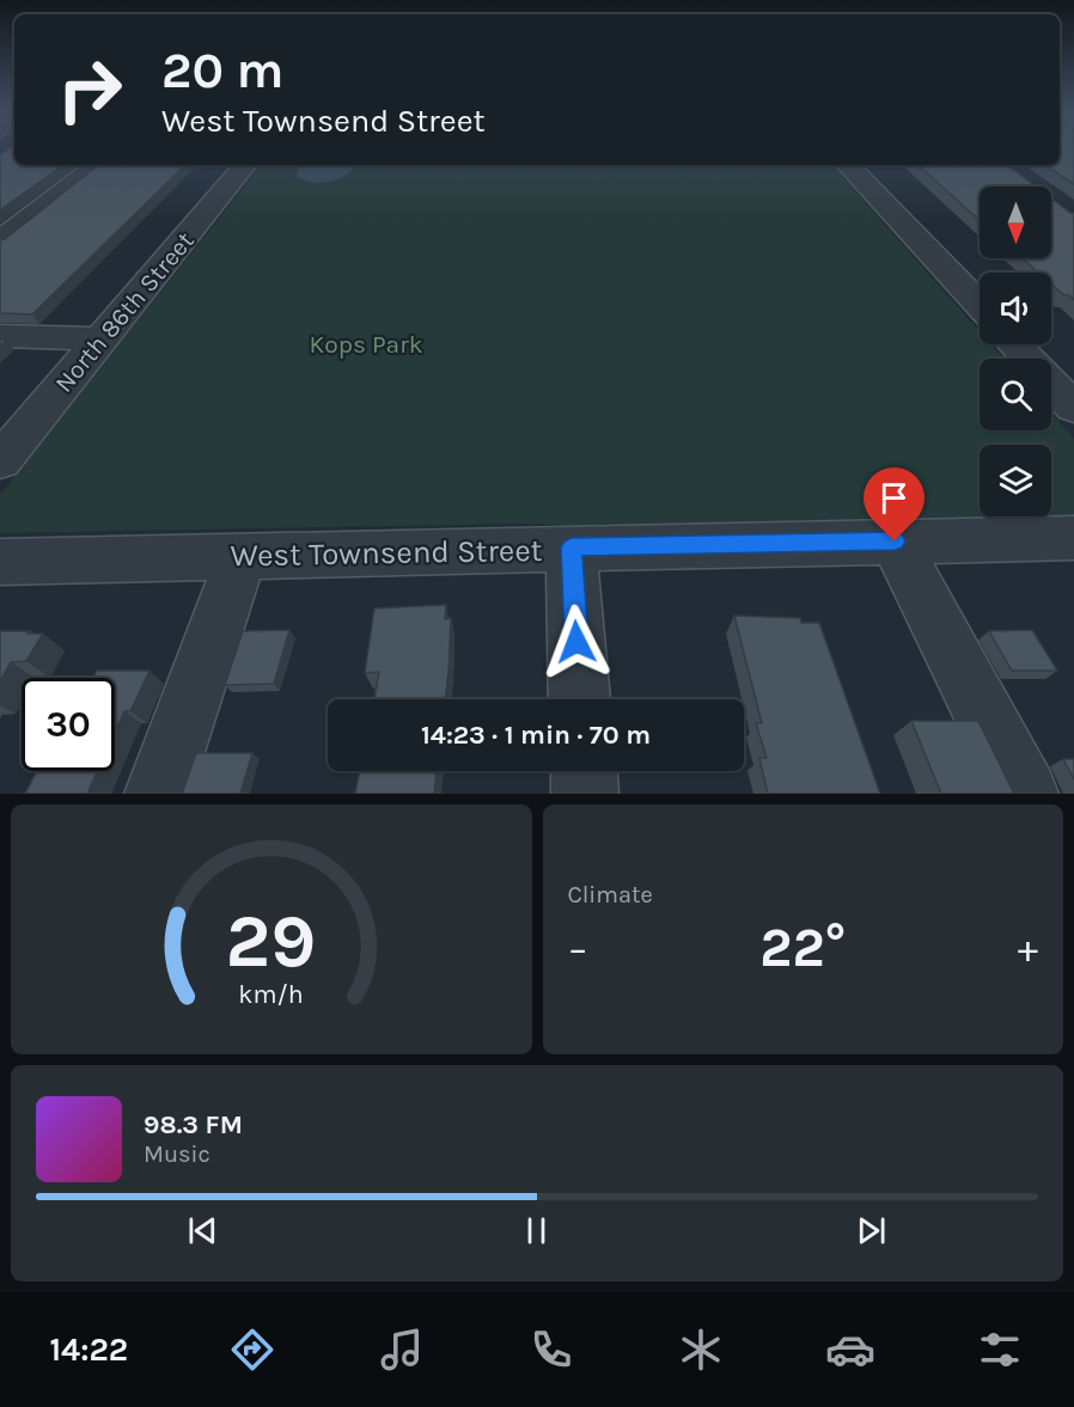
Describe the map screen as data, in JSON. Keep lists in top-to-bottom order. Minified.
{"streets":{"street":["North 86th Street","West Townsend Street"]},"parks":["Kops Park"],"north":"bottom","page":{"turn":["20 m","West Townsend Street"],"limit":"30","trip":"14:23 · 1 min · 70 m","tile":"Climate","heat":["−","22°","+"],"song":["98.3 FM","Music"],"tabs":"14:22","gauge":["29","km/h"]}}
